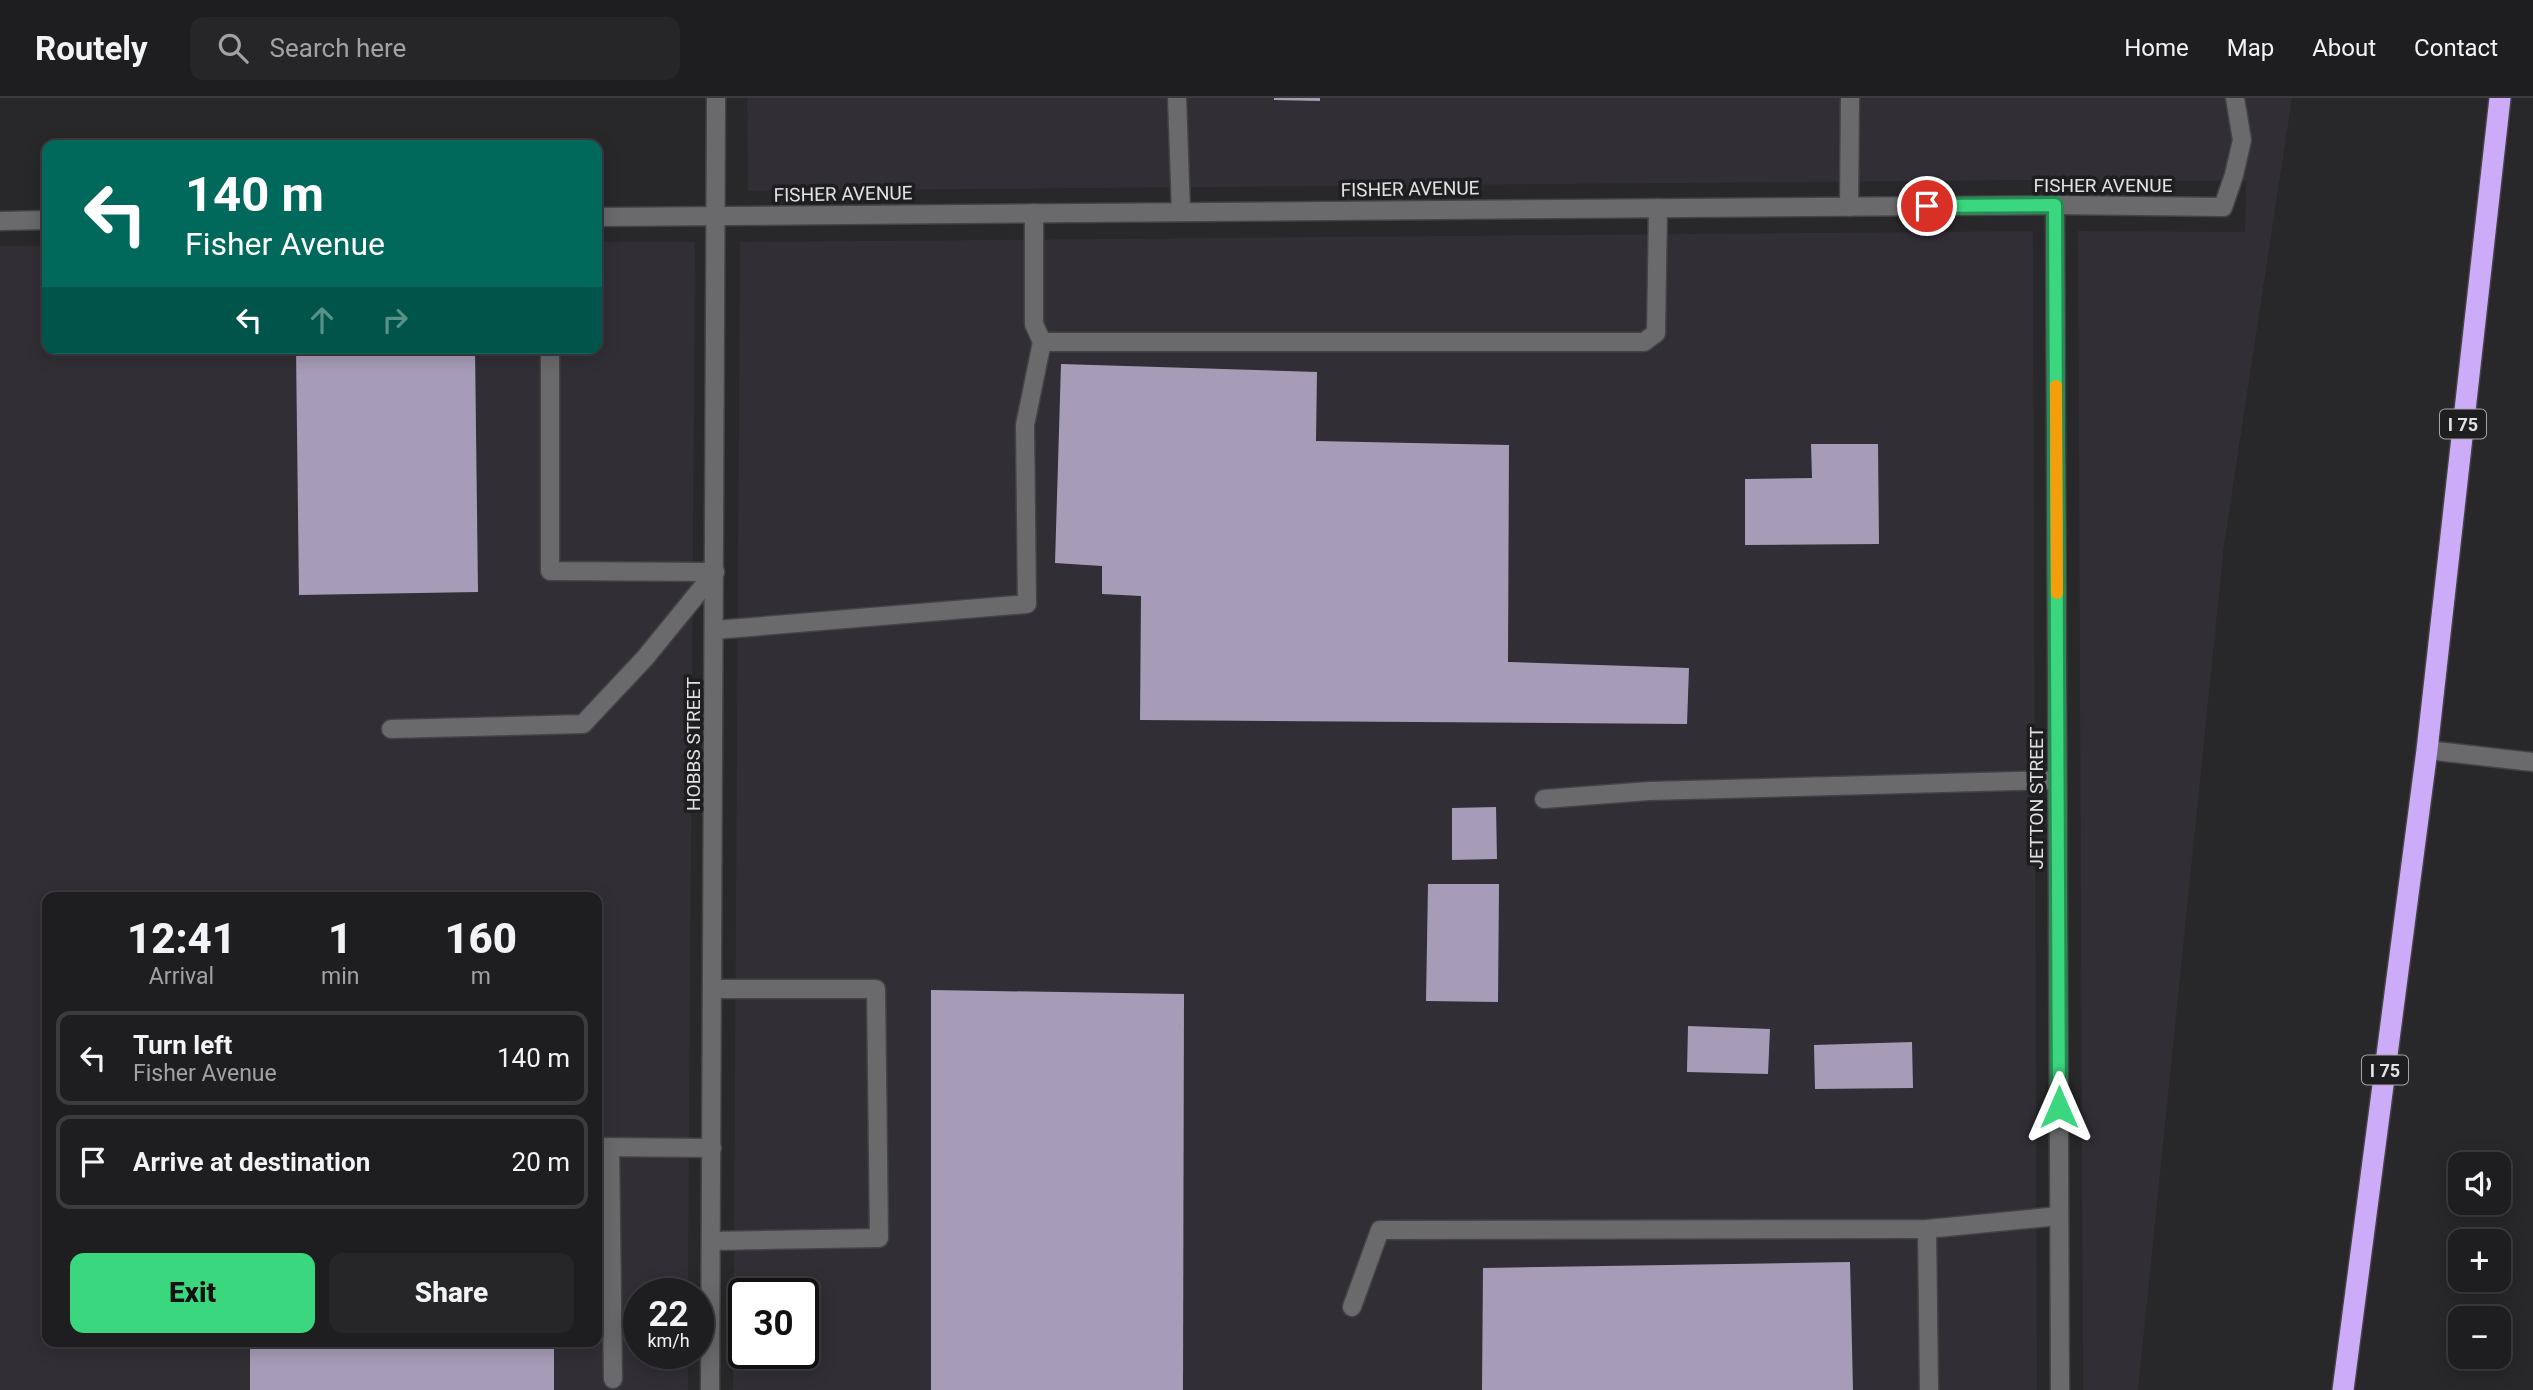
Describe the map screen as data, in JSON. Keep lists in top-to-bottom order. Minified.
{"streets":{"highway":["I 75"],"street":["FISHER AVENUE","HOBBS STREET","JETTON STREET"]},"crossings":[["FISHER AVENUE","HOBBS STREET"],["FISHER AVENUE","JETTON STREET"]],"page":{"header":"Routely","search":"Search here","nav":["Home","Map","About","Contact"],"turn":["140 m","Fisher Avenue"],"eta":["12:41","Arrival","1","min","160","m"],"list":[{"name":"Turn left","note":"Fisher Avenue","value":"140 m"},{"name":"Arrive at destination","value":"20 m"}],"map_buttons":["+","−"],"buttons":["Exit","Share"],"speed":"22 km/h","limit":"30"}}
